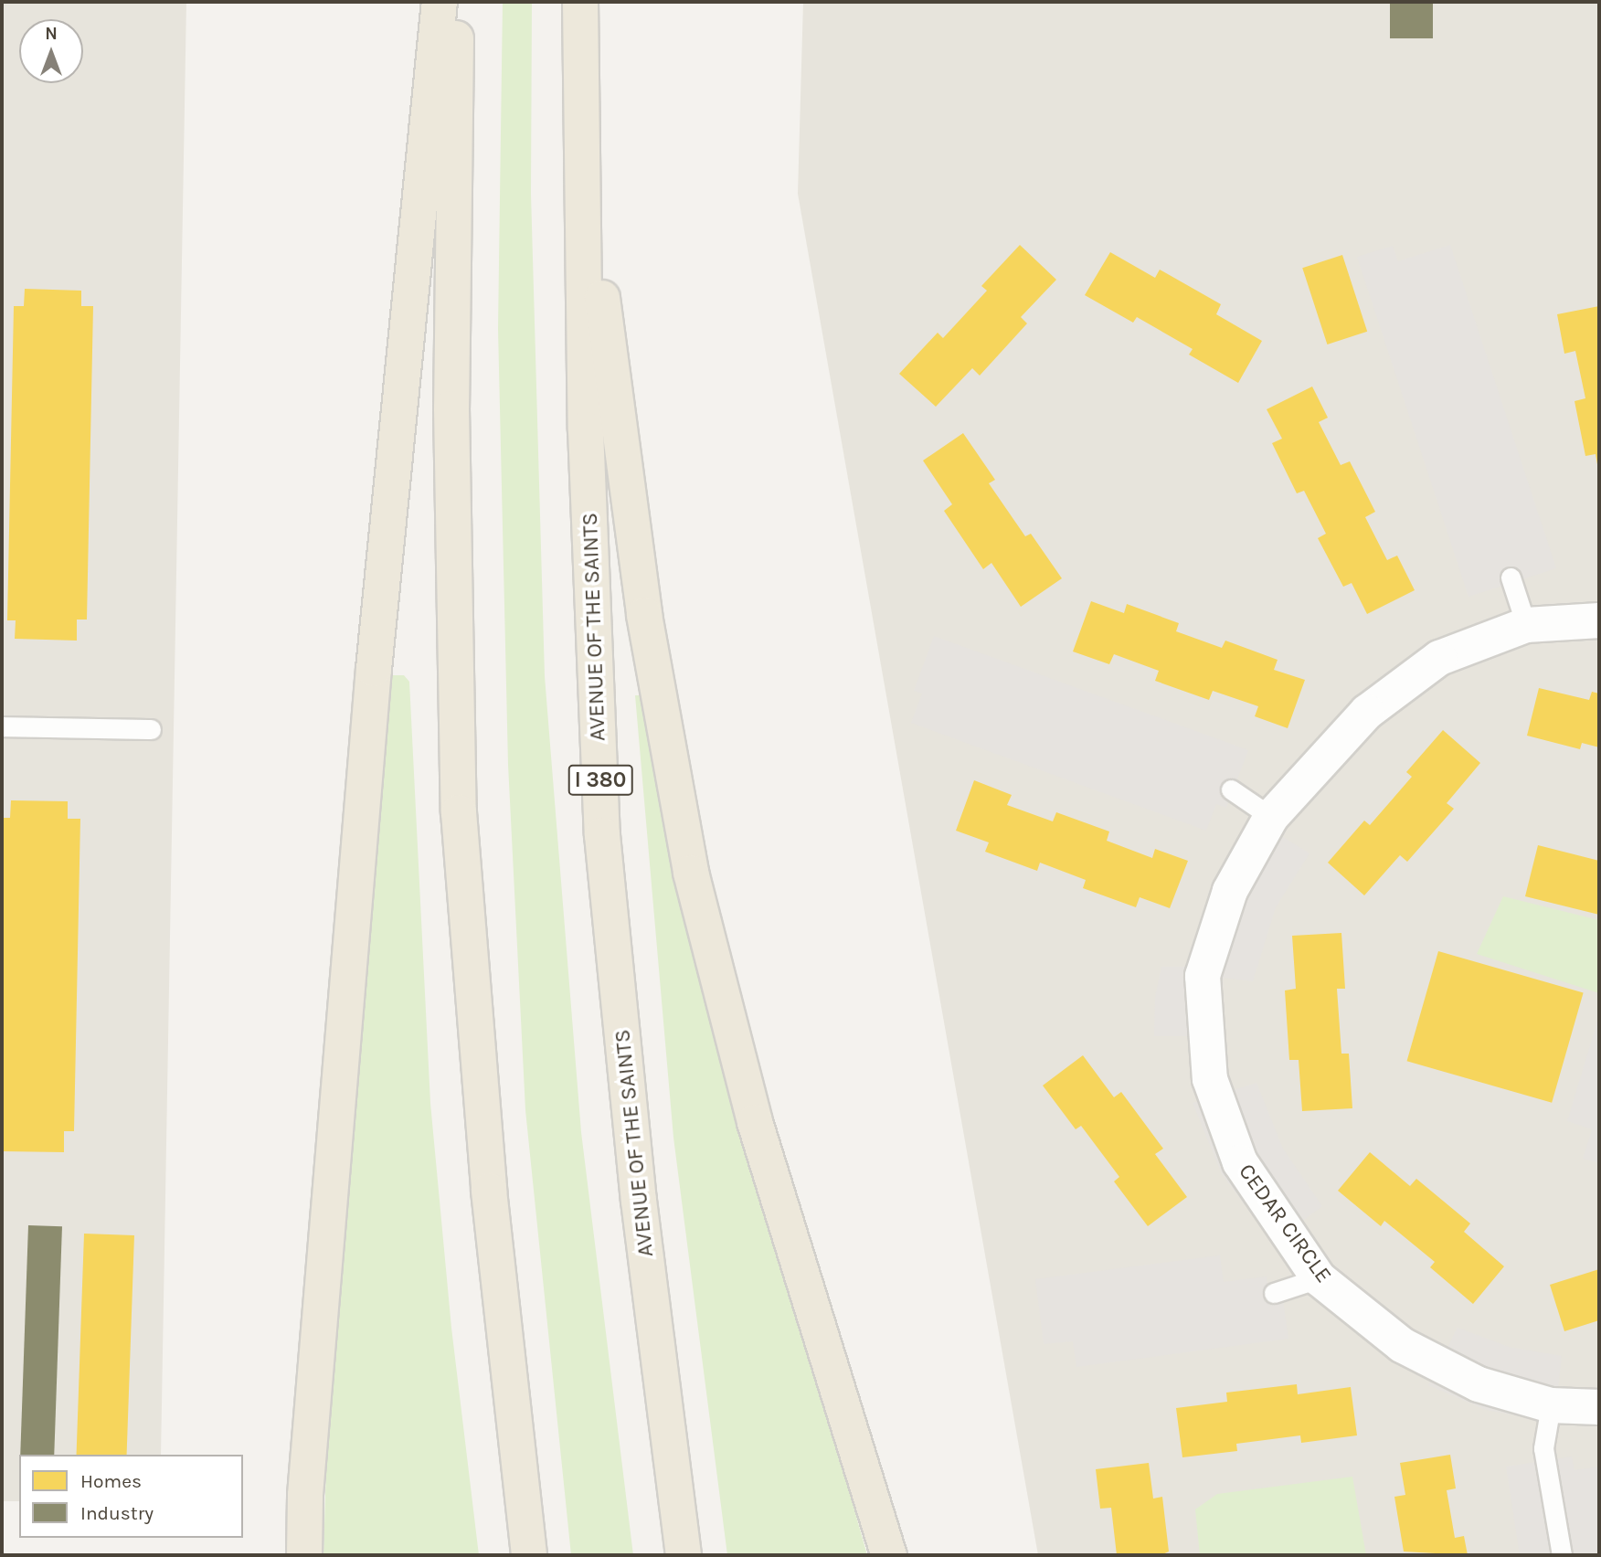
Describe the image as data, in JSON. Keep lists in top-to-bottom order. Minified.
{"streets":{"highway":["AVENUE OF THE SAINTS","I 380"],"street":["CEDAR CIRCLE"]},"legend":["Homes","Industry"],"north":"top"}
